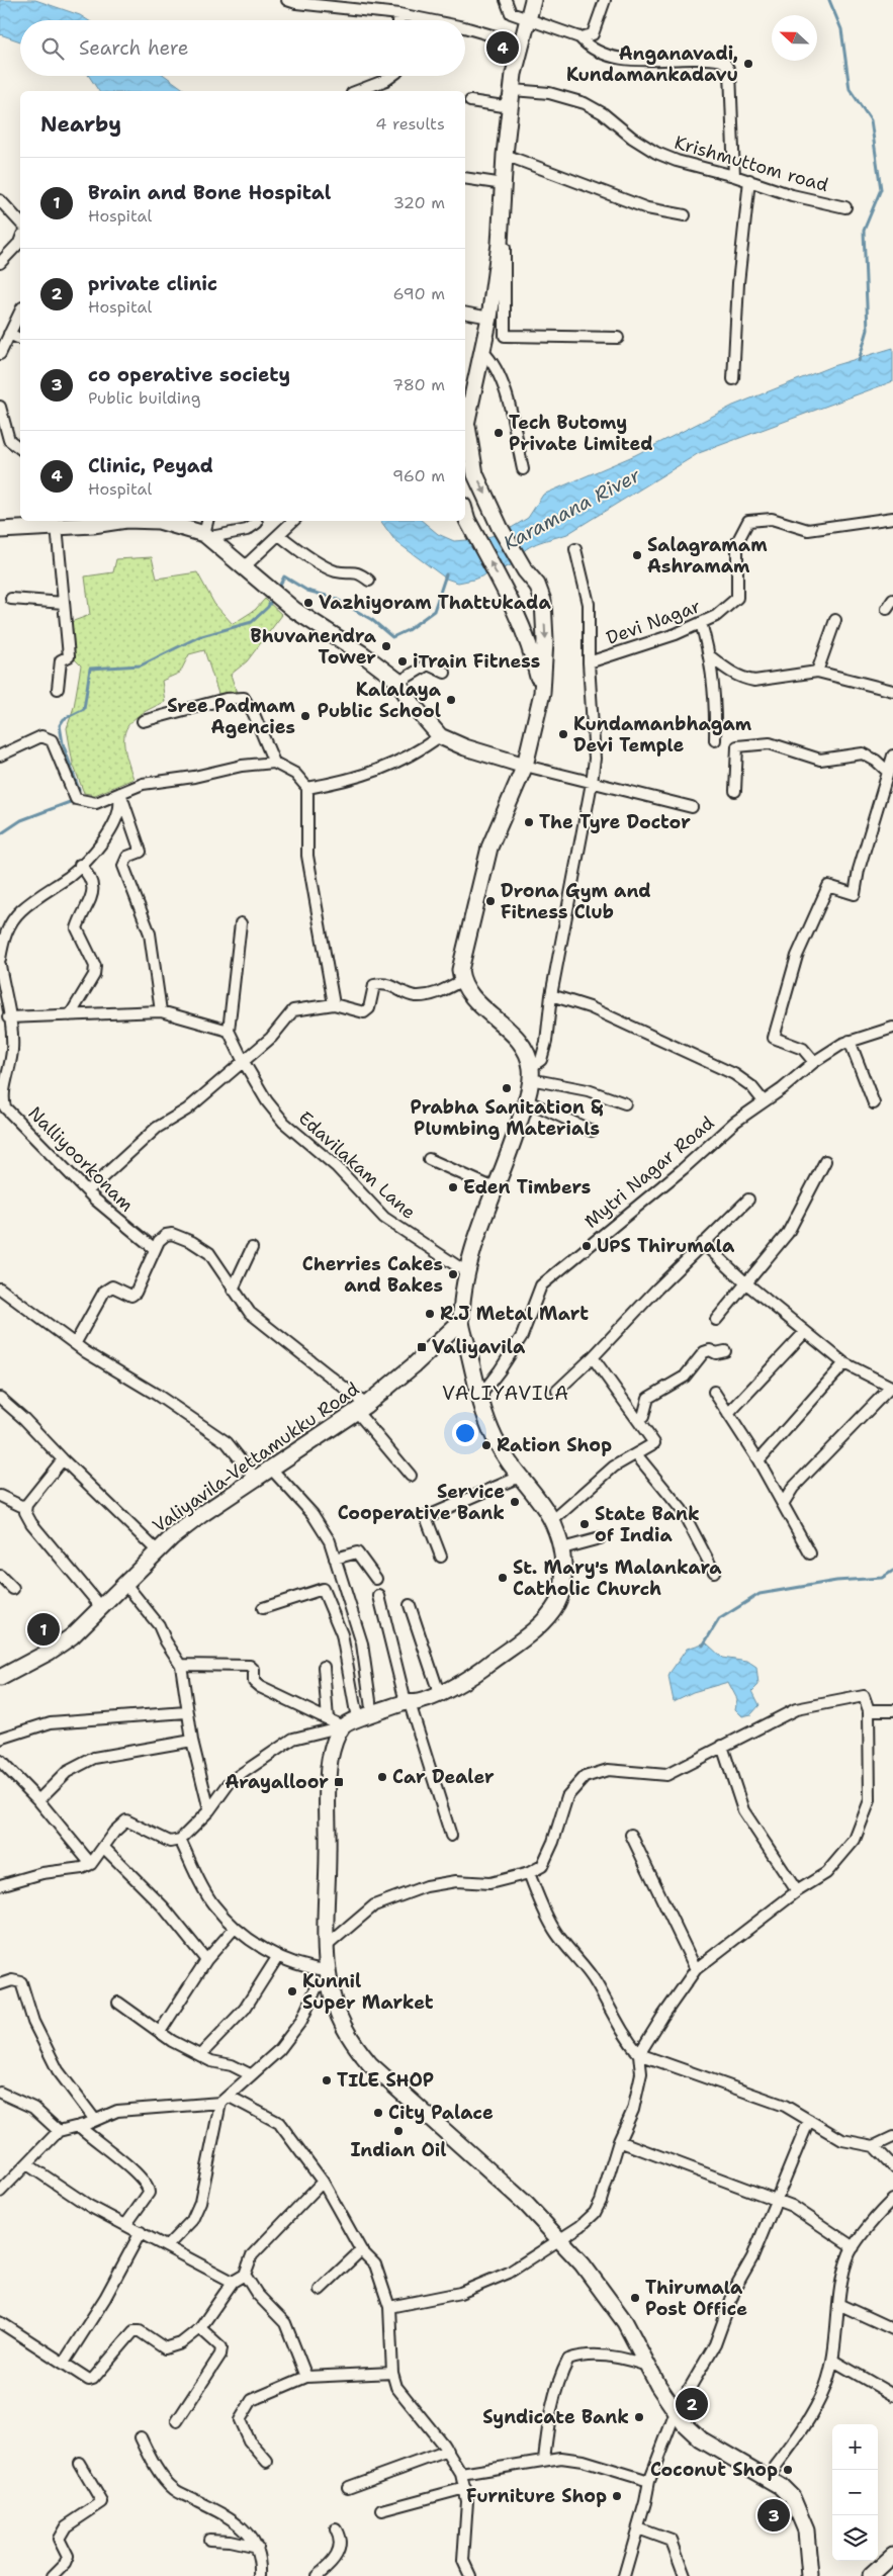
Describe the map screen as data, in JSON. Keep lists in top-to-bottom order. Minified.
{"streets":{"main road":["Valiyavila-Vettamukku Road"],"street":["Krishmuttom road","Devi Nagar","Nalliyoorkonam","Edavilakam Lane","Mytri Nagar Road"]},"districts":["VALIYAVILA"],"water":["Karamana River"],"places":{"other":["Anganavadi, Kundamankadavu","Tech Butomy Private Limited","Salagramam Ashramam","Vazhiyoram Thattukada","Bhuvanendra Tower","iTrain Fitness","Kalalaya Public School","Sree Padmam Agencies","Kundamanbhagam Devi Temple","The Tyre Doctor","Drona Gym and Fitness Club","Prabha Sanitation & Plumbing Materials","Eden Timbers","UPS Thirumala","Cherries Cakes and Bakes","R.J Metal Mart","Ration Shop","Service Cooperative Bank","State Bank of India","St. Mary's Malankara Catholic Church","Car Dealer","Kunnil Super Market","TILE SHOP","City Palace","Indian Oil","Thirumala Post Office","Syndicate Bank","Coconut Shop","Furniture Shop"],"transit":["Valiyavila","Arayalloor"]},"north":"left","page":{"search":"Search here","pins":["4","1","2","3"],"heading":["Nearby","4 results"],"list":[{"mark":"1","name":"Brain and Bone Hospital","note":"Hospital","value":"320 m"},{"mark":"2","name":"private clinic","note":"Hospital","value":"690 m"},{"mark":"3","name":"co operative society","note":"Public building","value":"780 m"},{"mark":"4","name":"Clinic, Peyad","note":"Hospital","value":"960 m"}],"map_buttons":["+","−"]}}
